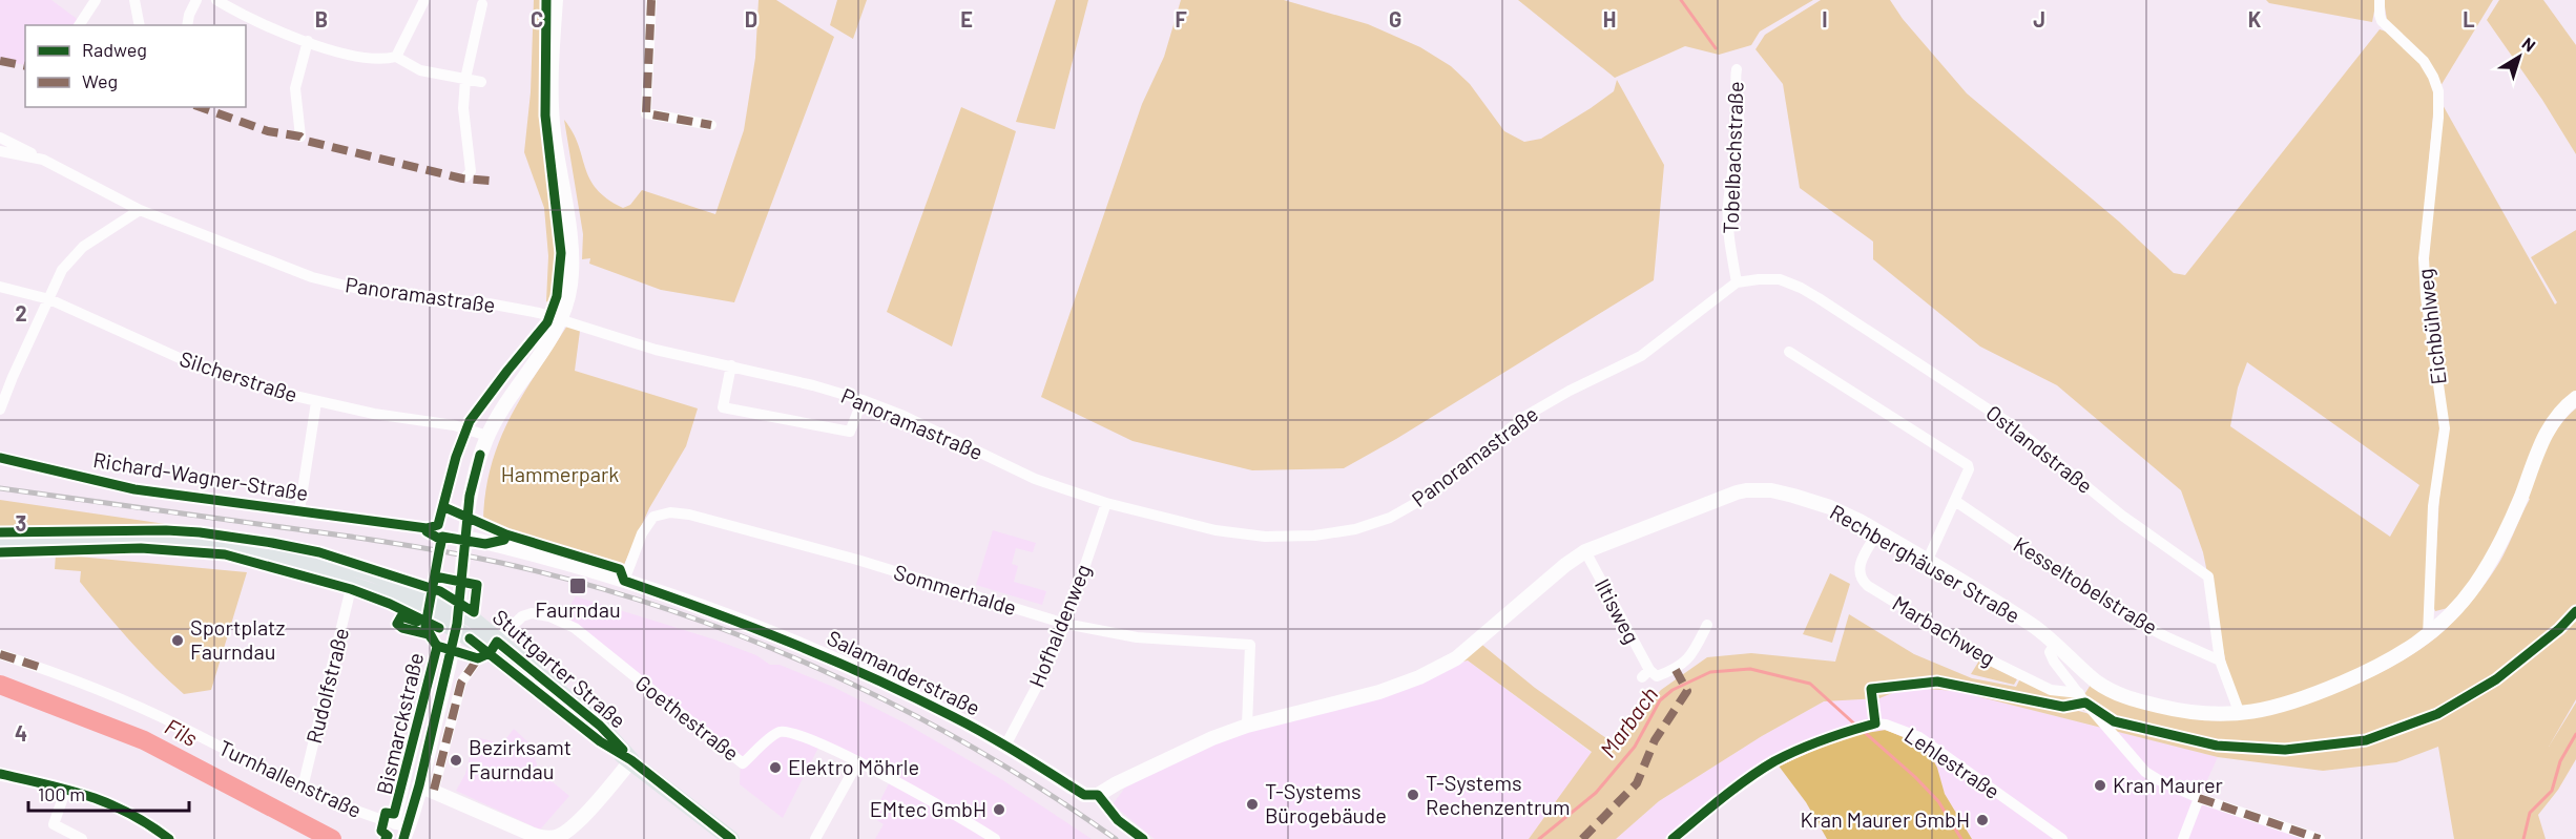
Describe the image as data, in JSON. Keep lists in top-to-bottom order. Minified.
{"streets":{"main road":["Stuttgarter Straße"],"street":["Tobelbachstraße","Panoramastraße","Eichbühlweg","Silcherstraße","Ostlandstraße","Richard-Wagner-Straße","Rechberghäuser Straße","Kesseltobelstraße","Sommerhalde","Iltisweg","Hofhaldenweg","Marbachweg","Salamanderstraße","Rudolfstraße","Goethestraße","Bismarckstraße","Lehlestraße","Turnhallenstraße"]},"crossings":[["Tobelbachstraße","Panoramastraße"],["Tobelbachstraße","Ostlandstraße"],["Panoramastraße","Ostlandstraße"],["Panoramastraße","Hofhaldenweg"],["Panoramastraße","Bismarckstraße"],["Eichbühlweg","Rechberghäuser Straße"],["Silcherstraße","Bismarckstraße"],["Ostlandstraße","Rechberghäuser Straße"],["Ostlandstraße","Kesseltobelstraße"],["Rechberghäuser Straße","Sommerhalde"],["Rechberghäuser Straße","Iltisweg"],["Rechberghäuser Straße","Marbachweg"],["Rechberghäuser Straße","Salamanderstraße"],["Sommerhalde","Hofhaldenweg"],["Sommerhalde","Salamanderstraße"],["Hofhaldenweg","Salamanderstraße"],["Stuttgarter Straße","Rudolfstraße"],["Stuttgarter Straße","Goethestraße"],["Stuttgarter Straße","Bismarckstraße"],["Salamanderstraße","Bismarckstraße"],["Rudolfstraße","Turnhallenstraße"],["Goethestraße","Bismarckstraße"],["Bismarckstraße","Turnhallenstraße"]],"water":["Marbach","Fils"],"parks":["Hammerpark"],"places":{"transit":["Faurndau"],"other":["Sportplatz Faurndau","Bezirksamt Faurndau","Elektro Möhrle","Kran Maurer","T-Systems Rechenzentrum","T-Systems Bürogebäude","EMtec GmbH","Kran Maurer GmbH"]},"legend":["Radweg","Weg"],"scale_bar":"100 m","north":"top right","grid":{"columns":["B","C","D","E","F","G","H","I","J","K","L"],"rows":["2","3","4"]}}
